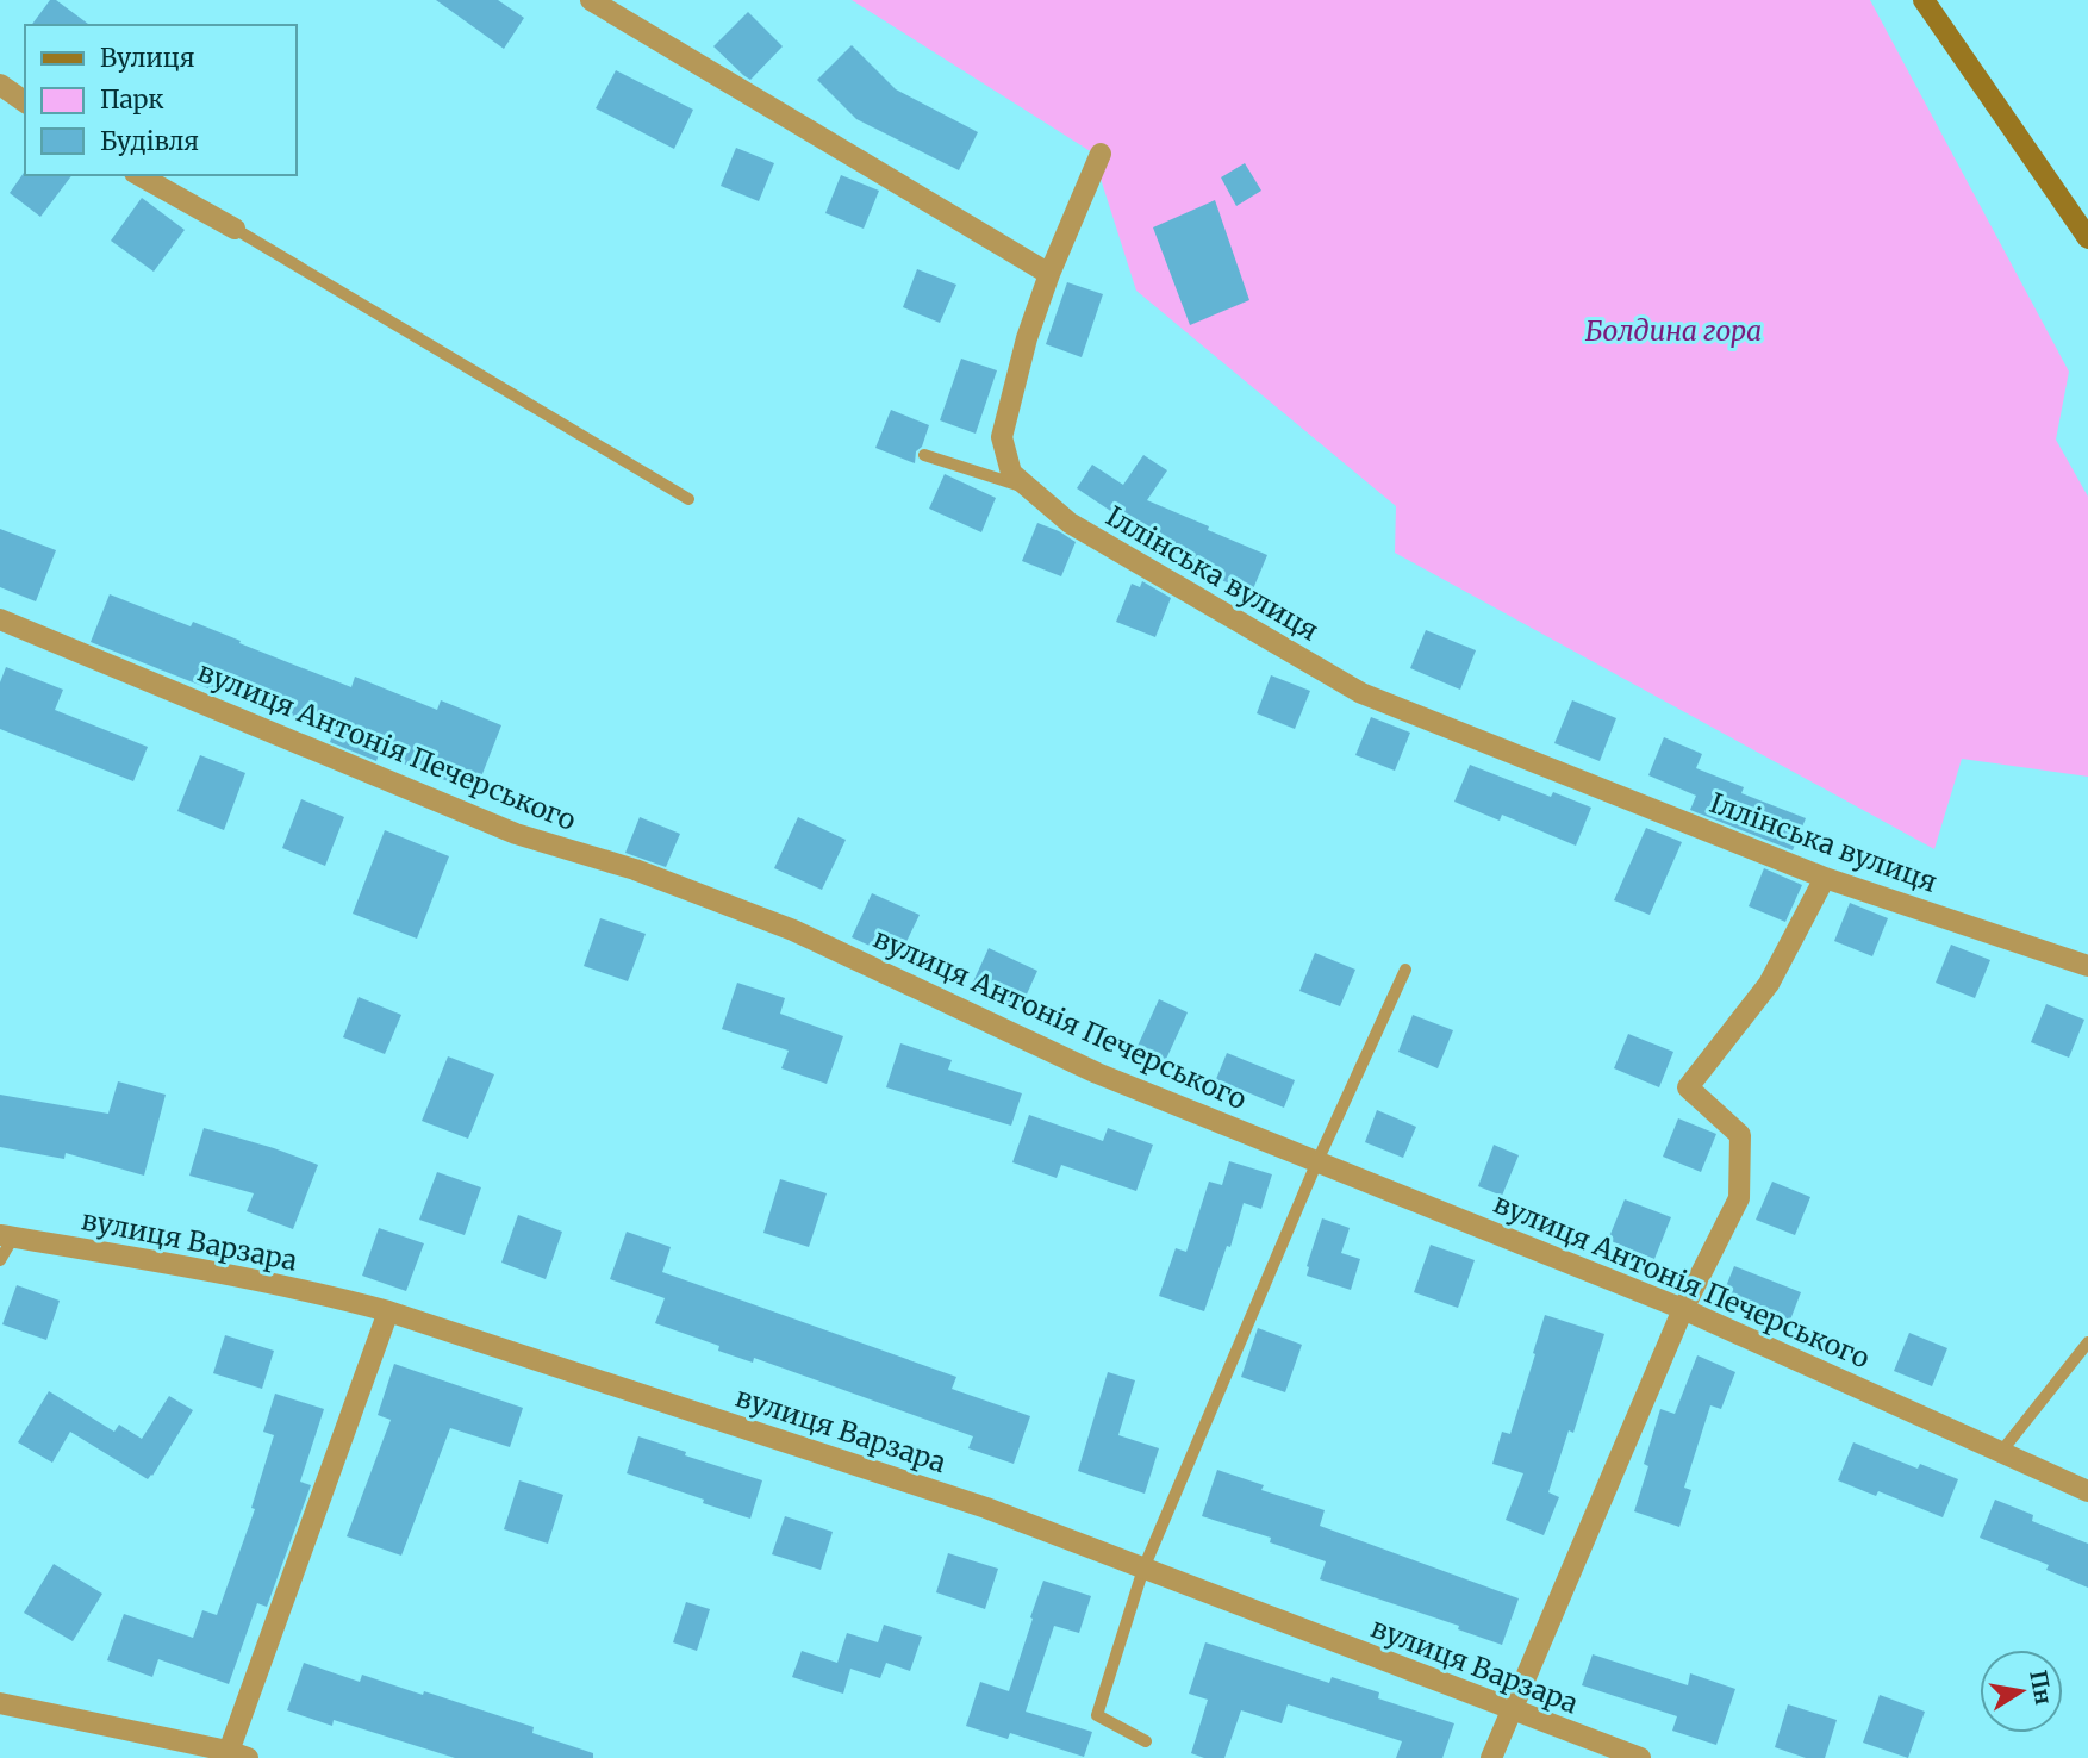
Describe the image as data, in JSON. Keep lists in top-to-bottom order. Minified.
{"streets":{"street":["Іллінська вулиця","вулиця Антонія Печерського","вулиця Варзара"]},"parks":["Болдина гора"],"legend":["Вулиця","Парк","Будівля"],"north":"right"}
